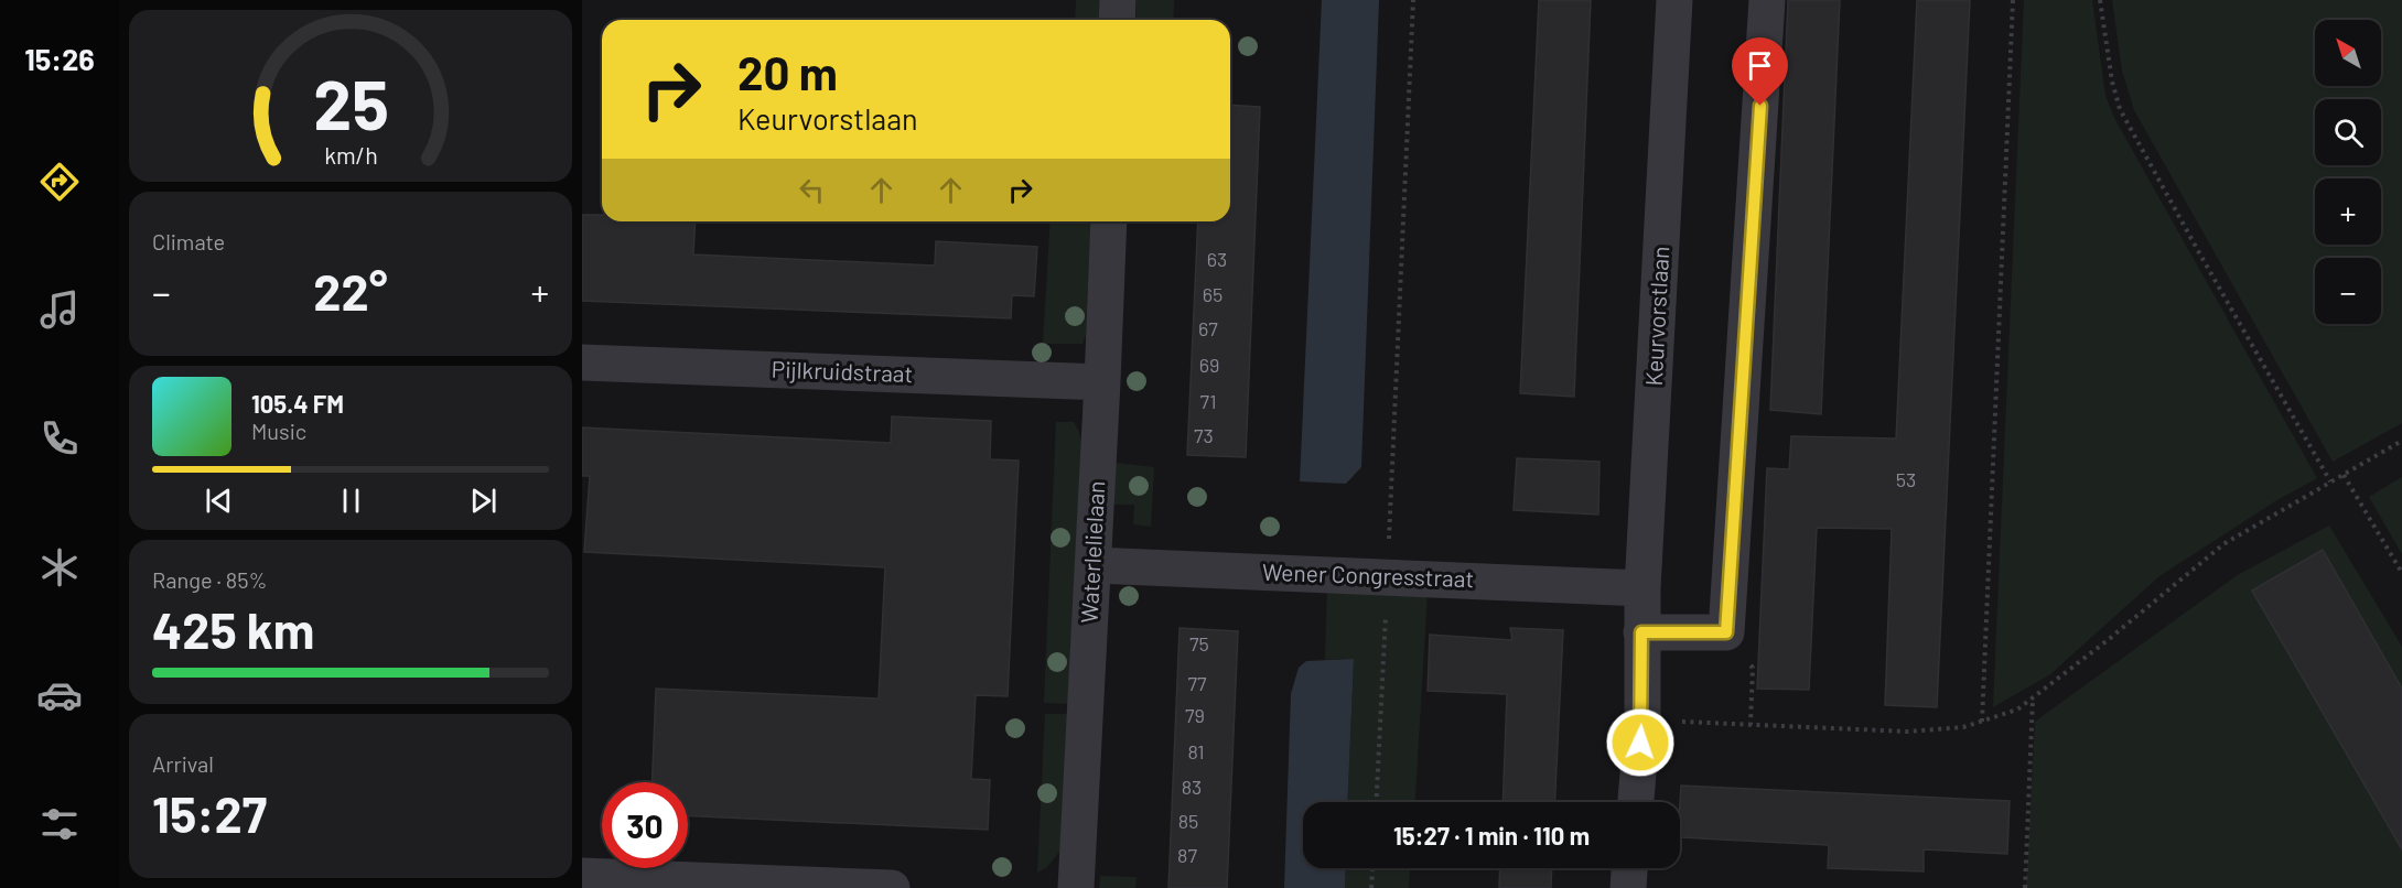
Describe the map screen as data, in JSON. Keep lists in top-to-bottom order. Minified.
{"streets":{"street":["Keurvorstlaan","Pijlkruidstraat","Waterlelielaan","Wener Congresstraat"]},"crossings":[["Keurvorstlaan","Wener Congresstraat"],["Pijlkruidstraat","Waterlelielaan"],["Waterlelielaan","Wener Congresstraat"]],"house_numbers":["63","65","67","69","71","73","53","75","77","79","81","83","85","87"],"north":"top left","page":{"tabs":"15:26","map_buttons":["+","−"],"turn":["20 m","Keurvorstlaan"],"tile":["Climate",["Range · 85%","425 km"],["Arrival","15:27"]],"heat":["−","22°","+"],"song":["105.4 FM","Music"],"limit":"30","trip":"15:27 · 1 min · 110 m","gauge":["25","km/h"]}}
